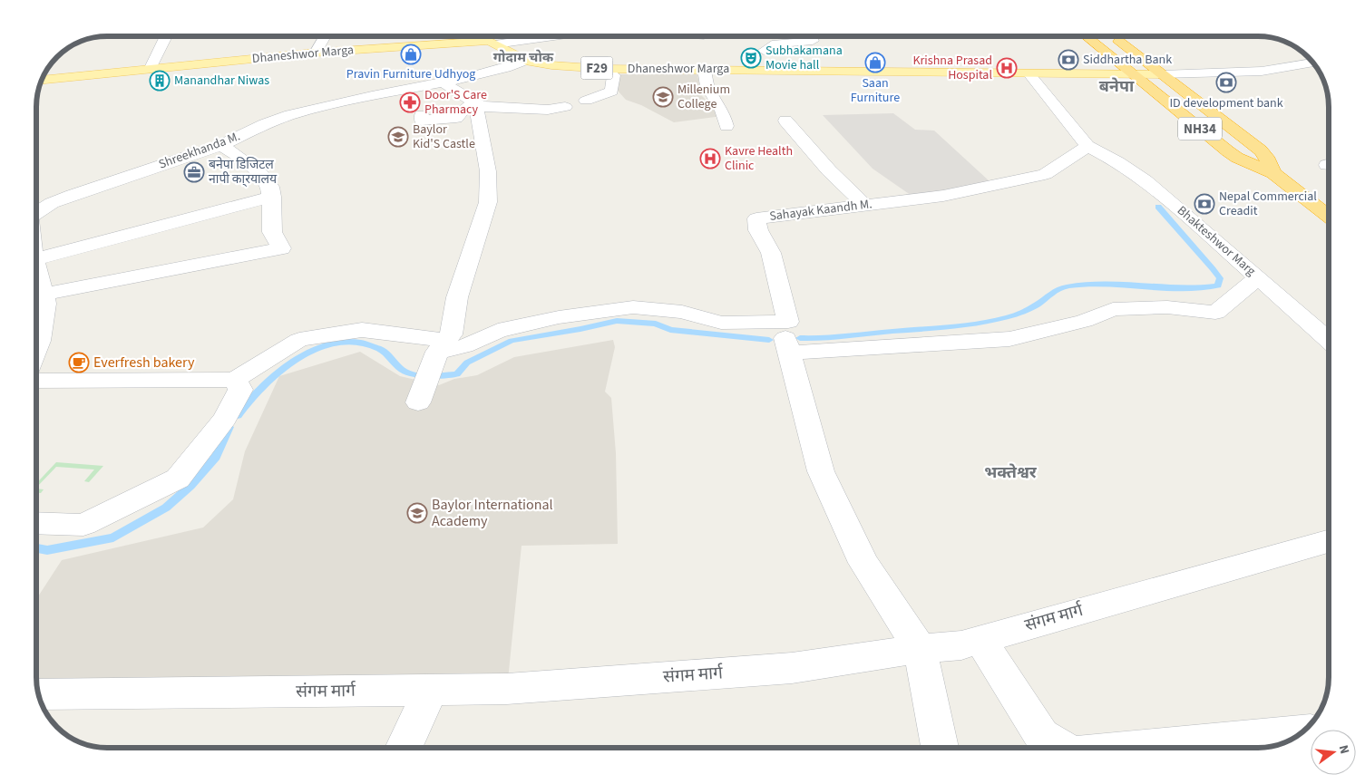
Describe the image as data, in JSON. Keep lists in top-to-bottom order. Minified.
{"streets":{"highway":["NH34"],"main road":["Dhaneshwor Marga","F29"],"street":["Shreekhanda M.","Sahayak Kaandh M.","Bhakteshwor Marg","संगम मार्ग"]},"crossings":[["Dhaneshwor Marga","NH34"],["Dhaneshwor Marga","Shreekhanda M."],["Sahayak Kaandh M.","Bhakteshwor Marg"]],"districts":["गाेदाम चाेक","बनेपा","भक्तेश्वर"],"places":{"shop":["Pravin Furniture Udhyog","Saan Furniture"],"theatre":["Subhakamana Movie hall"],"bank":["Siddhartha Bank","ID development bank","Nepal Commercial Creadit"],"hospital":["Krishna Prasad Hospital","Kavre Health Clinic"],"building":["Manandhar Niwas"],"school or university":["Millenium College","Baylor Kid'S Castle","Baylor International Academy"],"pharmacy":["Door'S Care Pharmacy"],"office":["बनेपा डिजिटल नापी का्रयालय"],"cafe":["Everfresh bakery"]},"north":"right"}
